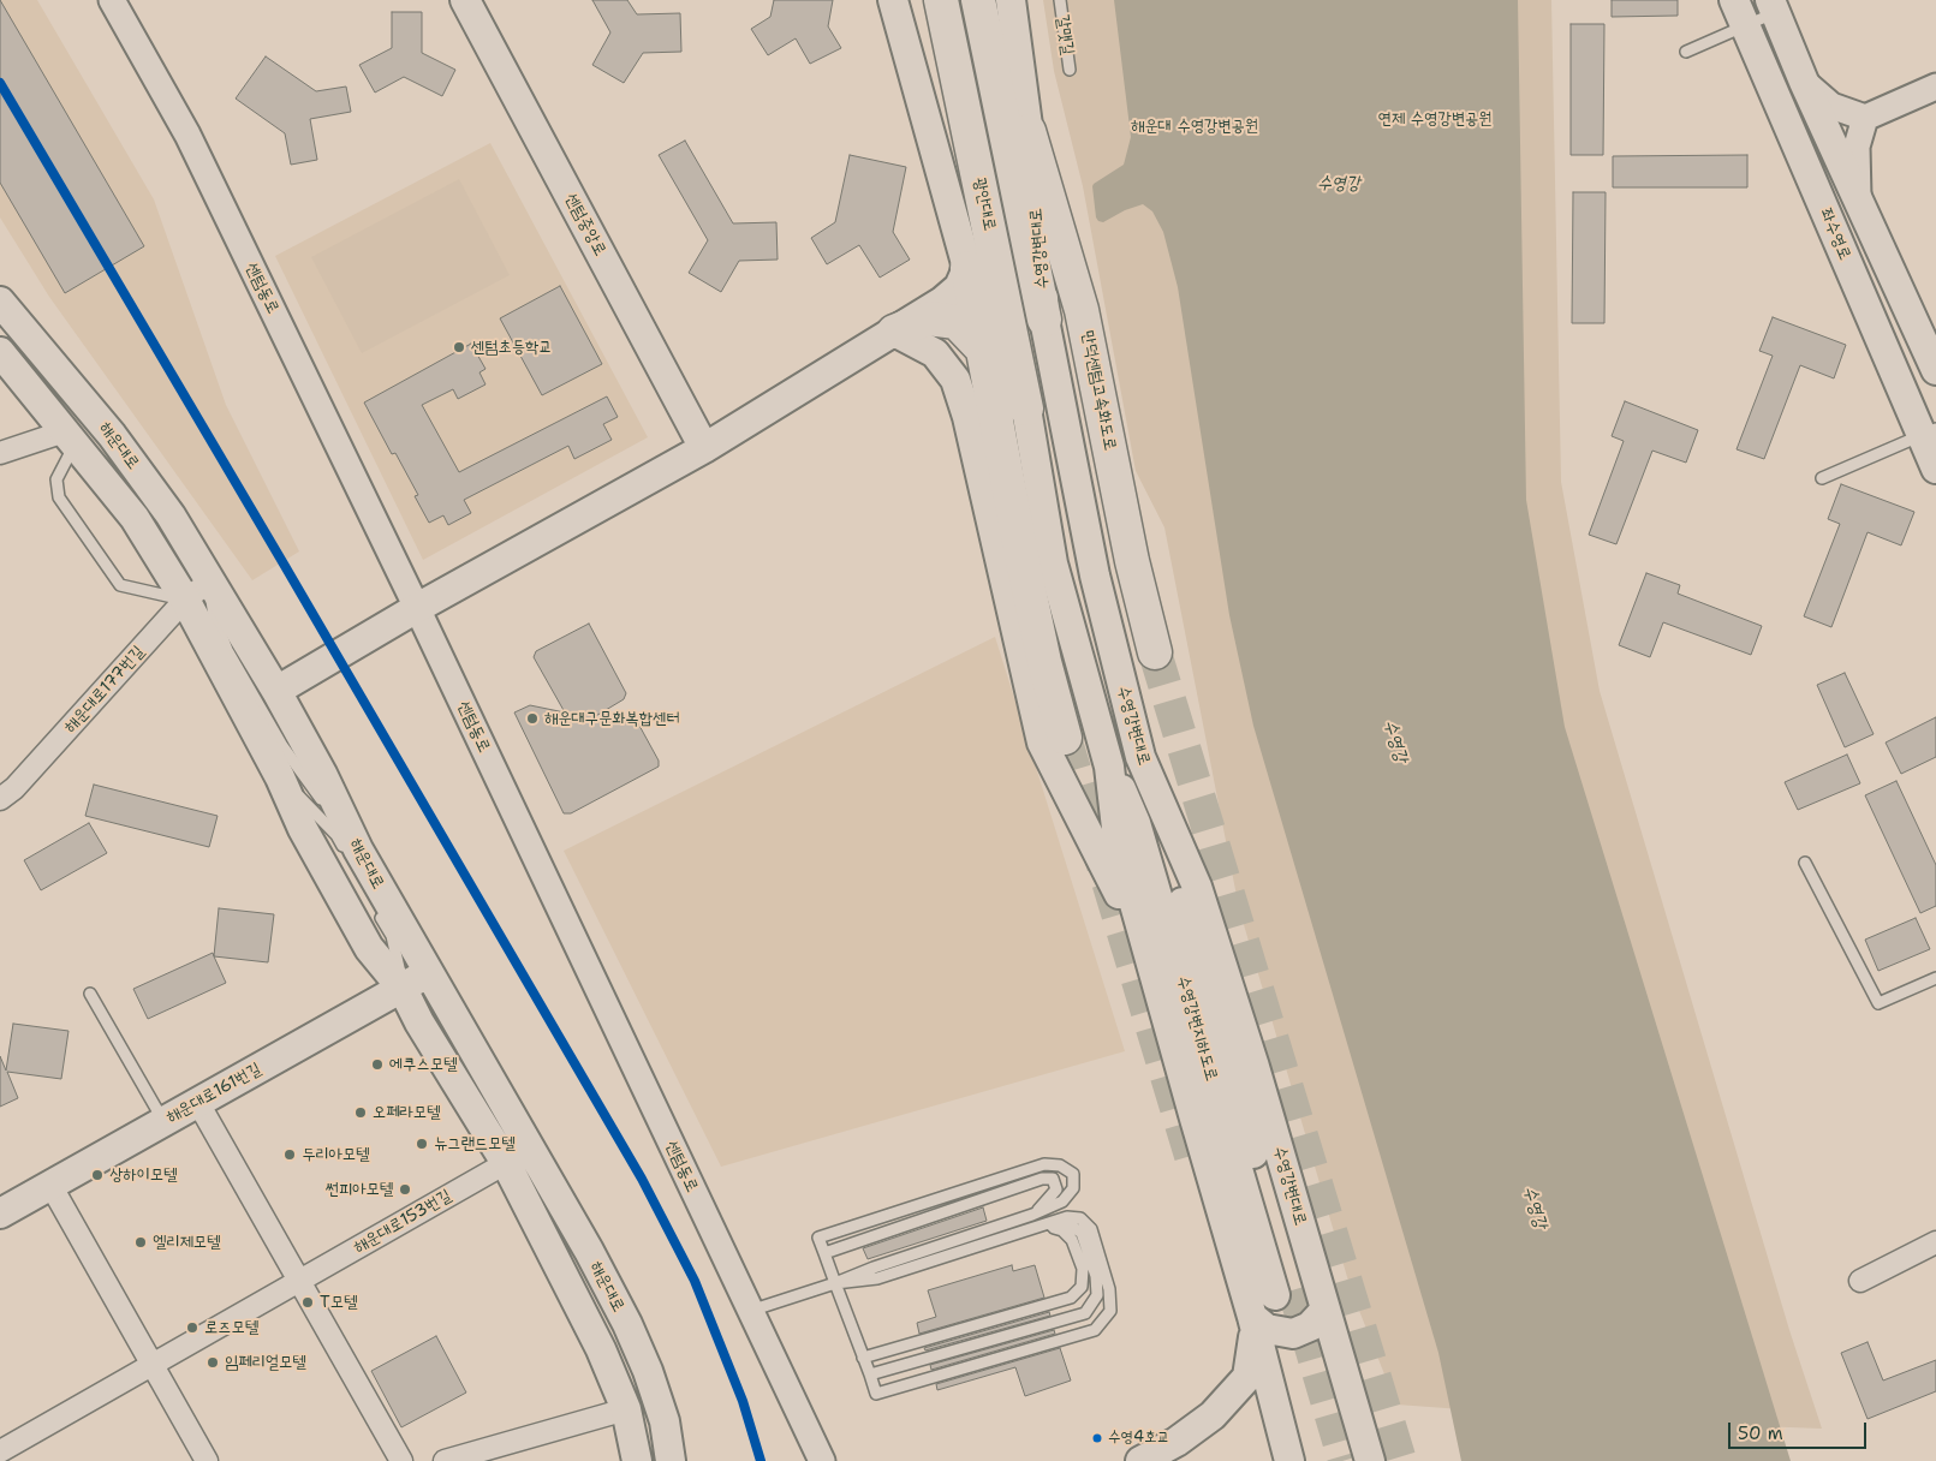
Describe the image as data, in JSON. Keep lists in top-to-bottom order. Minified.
{"streets":{"highway":["광안대로","만덕센텀고속화도로"],"main road":["센텀중앙로","좌수영로","수영강변대로","해운대로","수영강변지하도로","해운대로161번길"],"street":["센텀동로","해운대로177번길","해운대로153번길"],"lane":["갈맷길"]},"crossings":[["광안대로","수영강변대로"],["수영강변대로","만덕센텀고속화도로"],["수영강변대로","수영강변지하도로"],["해운대로","해운대로177번길"],["해운대로","해운대로161번길"],["해운대로","해운대로153번길"]],"water":["수영강"],"parks":["연제 수영강변공원","해운대 수영강변공원"],"places":["센텀초등학교","해운대구문화복합센터","에쿠스모텔","오페라모텔","뉴그랜드모텔","두리아모텔","상하이모텔","썬피아모텔","엘리제모텔","T모텔","로즈모텔","임페리얼모텔","수영4호교"],"scale_bar":"50 m"}
